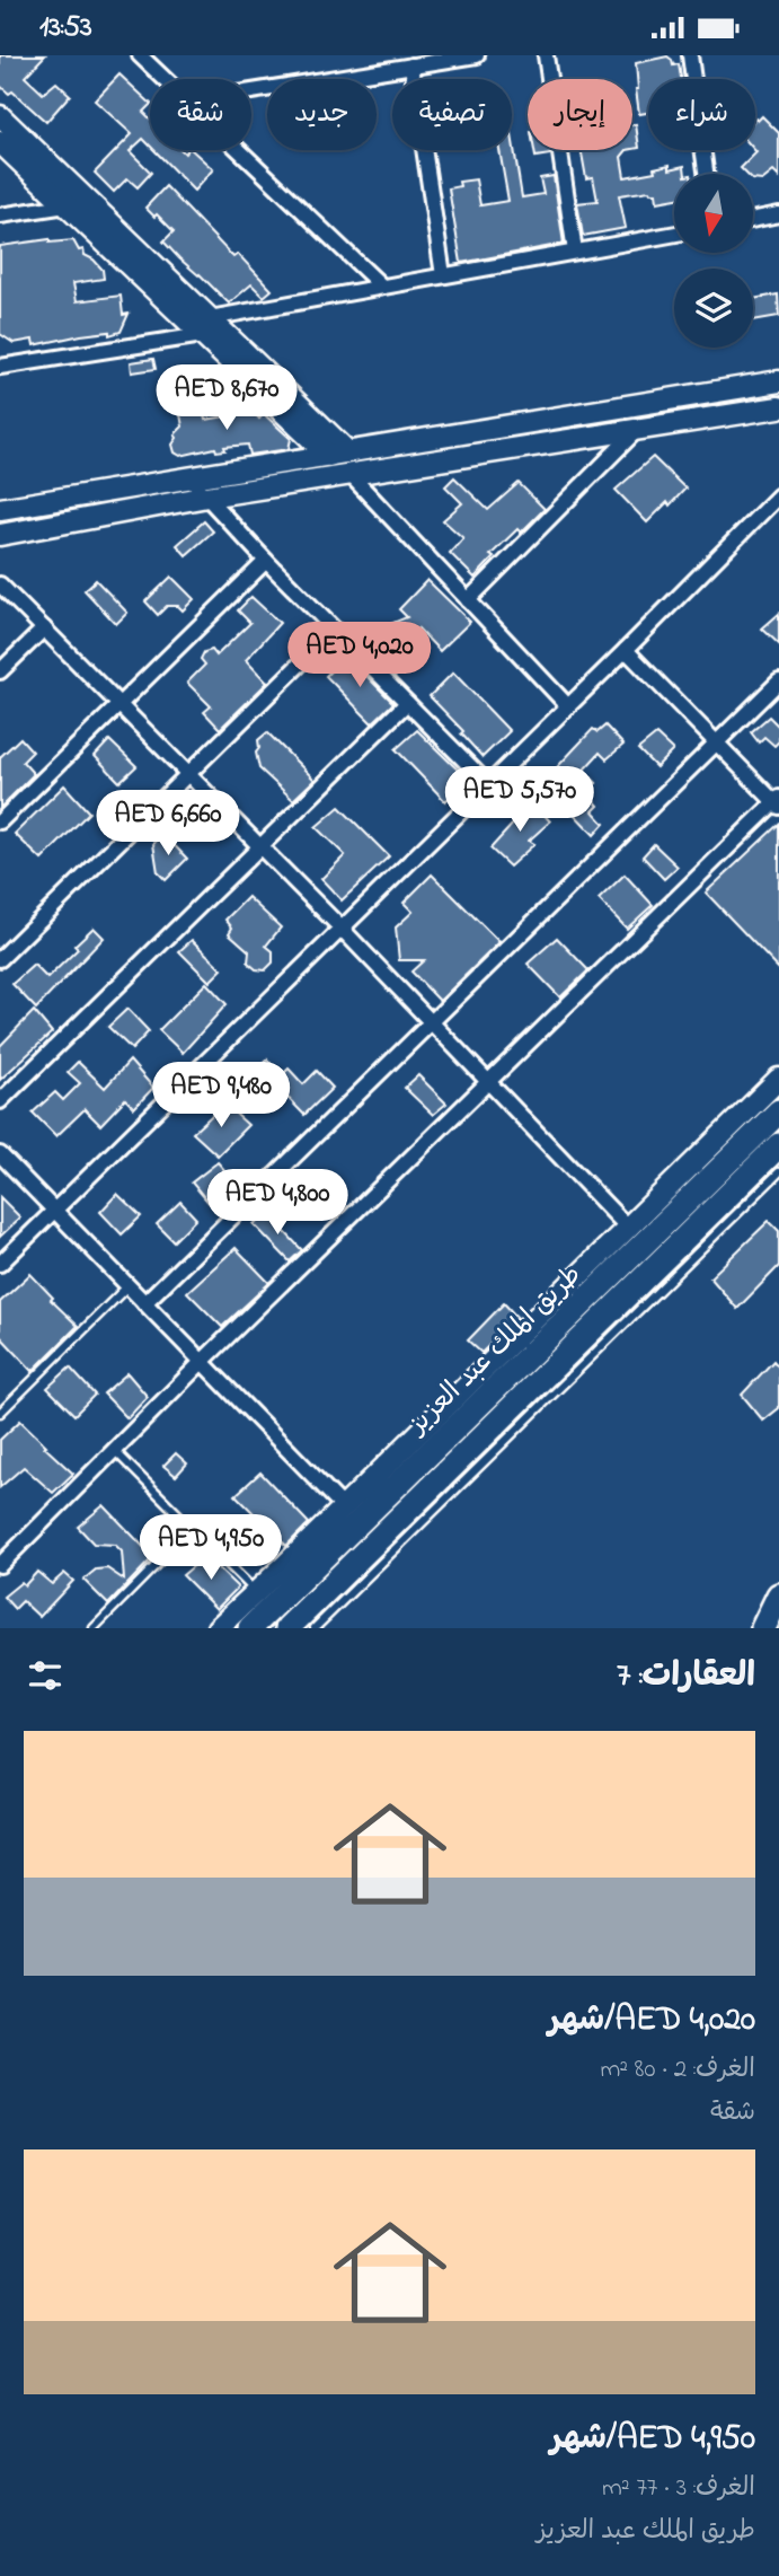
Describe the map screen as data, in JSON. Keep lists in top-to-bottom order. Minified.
{"streets":{"main road":["طريق الملك عبد العزيز"]},"north":"bottom","page":{"status":"13:53","chip":["شراء","إيجار","تصفية","جديد","شقة"],"price":["AED 8,670","AED 4,020","AED 5,570","AED 6,660","AED 9,480","AED 4,800","AED 4,950"],"heading":"العقارات: 7","list":[{"name":"AED 4,020/شهر","note":"الغرف: 2 · 80 m² · شقة"},{"name":"AED 4,950/شهر","note":"الغرف: 3 · 77 m² · طريق الملك عبد العزيز"}]}}
